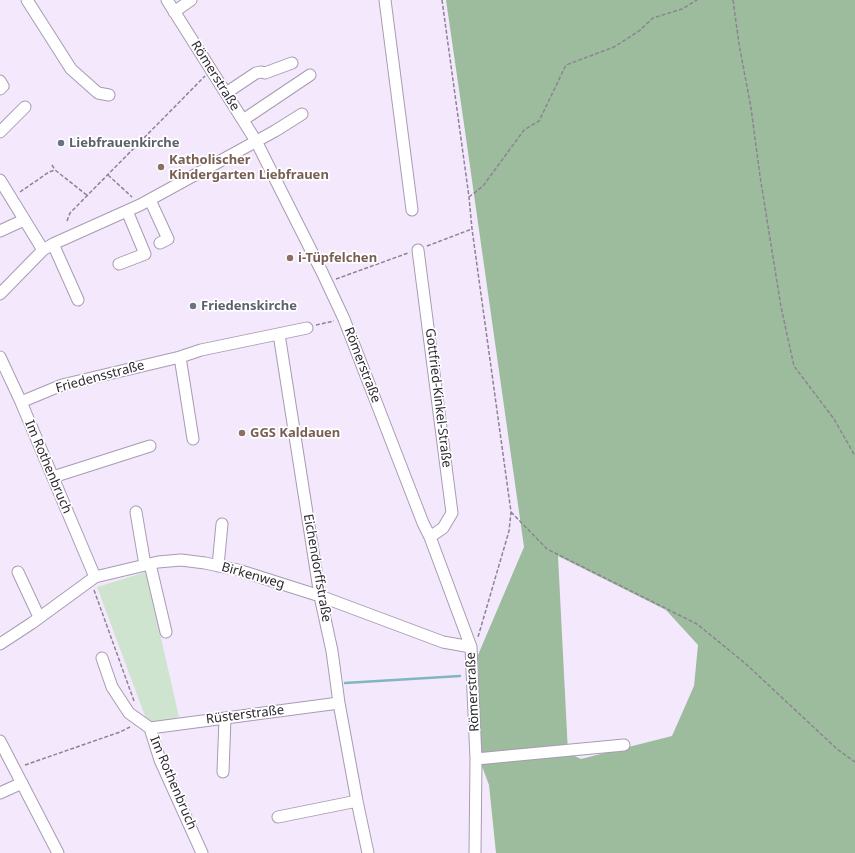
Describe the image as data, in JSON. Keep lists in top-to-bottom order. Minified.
{"streets":{"street":["Römerstraße","Friedensstraße","Gottfried-Kinkel-Straße","Im Rothenbruch","Eichendorffstraße","Birkenweg","Rüsterstraße"]},"crossings":[["Römerstraße","Gottfried-Kinkel-Straße"],["Römerstraße","Birkenweg"],["Friedensstraße","Im Rothenbruch"],["Friedensstraße","Eichendorffstraße"],["Im Rothenbruch","Birkenweg"],["Im Rothenbruch","Rüsterstraße"],["Eichendorffstraße","Birkenweg"],["Eichendorffstraße","Rüsterstraße"]],"places":["Liebfrauenkirche","Katholischer Kindergarten Liebfrauen","i-Tüpfelchen","Friedenskirche","GGS Kaldauen"]}
